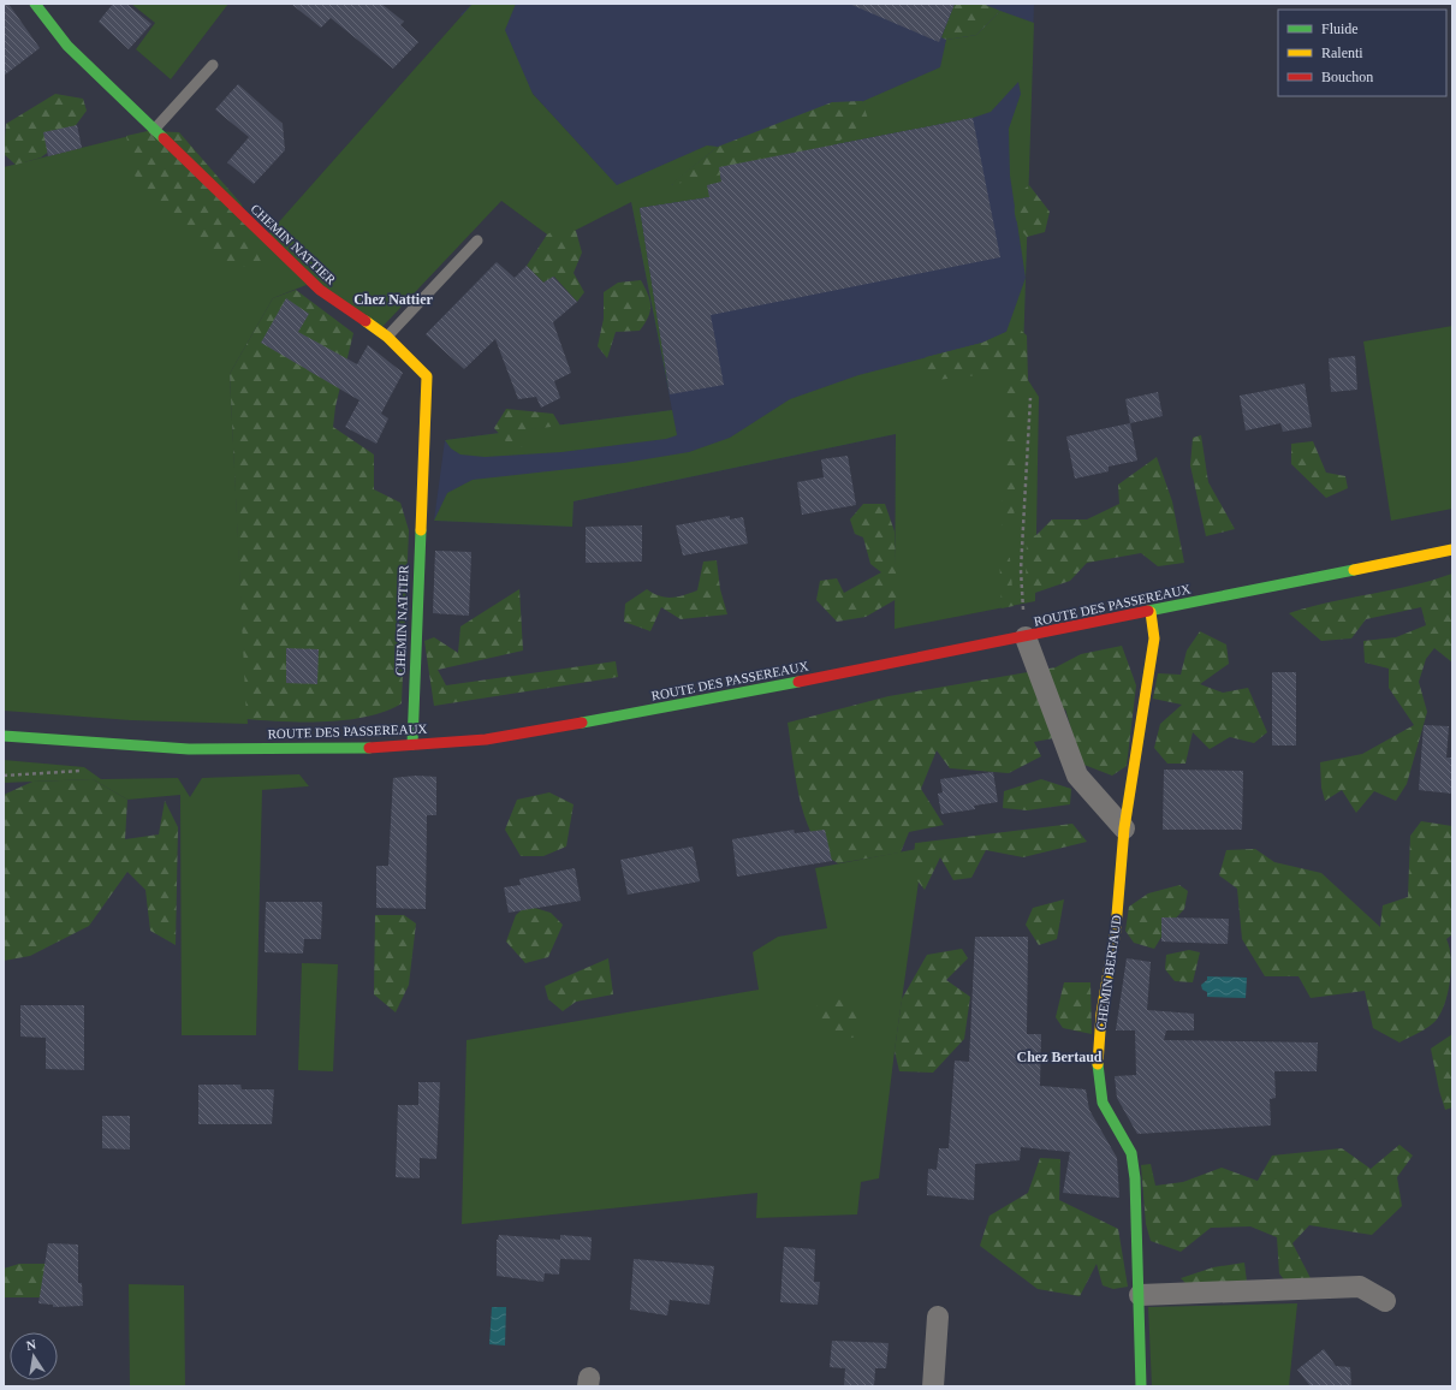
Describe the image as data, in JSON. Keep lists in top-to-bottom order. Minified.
{"streets":{"street":["CHEMIN NATTIER","ROUTE DES PASSEREAUX","CHEMIN BERTAUD"]},"crossings":[["CHEMIN NATTIER","ROUTE DES PASSEREAUX"],["ROUTE DES PASSEREAUX","CHEMIN BERTAUD"]],"districts":["Chez Nattier","Chez Bertaud"],"legend":["Fluide","Ralenti","Bouchon"],"north":"top"}
